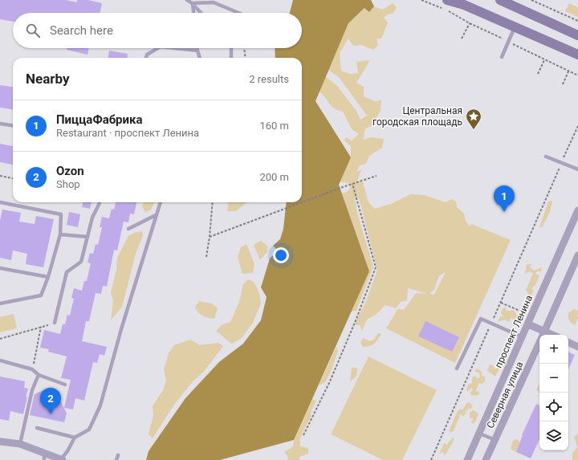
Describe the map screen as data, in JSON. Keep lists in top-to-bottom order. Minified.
{"streets":{"street":["проспект Ленина","Северная улица"]},"places":{"place":["Центральная городская площадь"]},"page":{"search":"Search here","heading":["Nearby","2 results"],"list":[{"mark":"1","name":"ПиццаФабрика","note":"Restaurant · проспект Ленина","value":"160 m"},{"mark":"2","name":"Ozon","note":"Shop","value":"200 m"}],"pins":["1","2"],"map_buttons":["+","−"]}}
